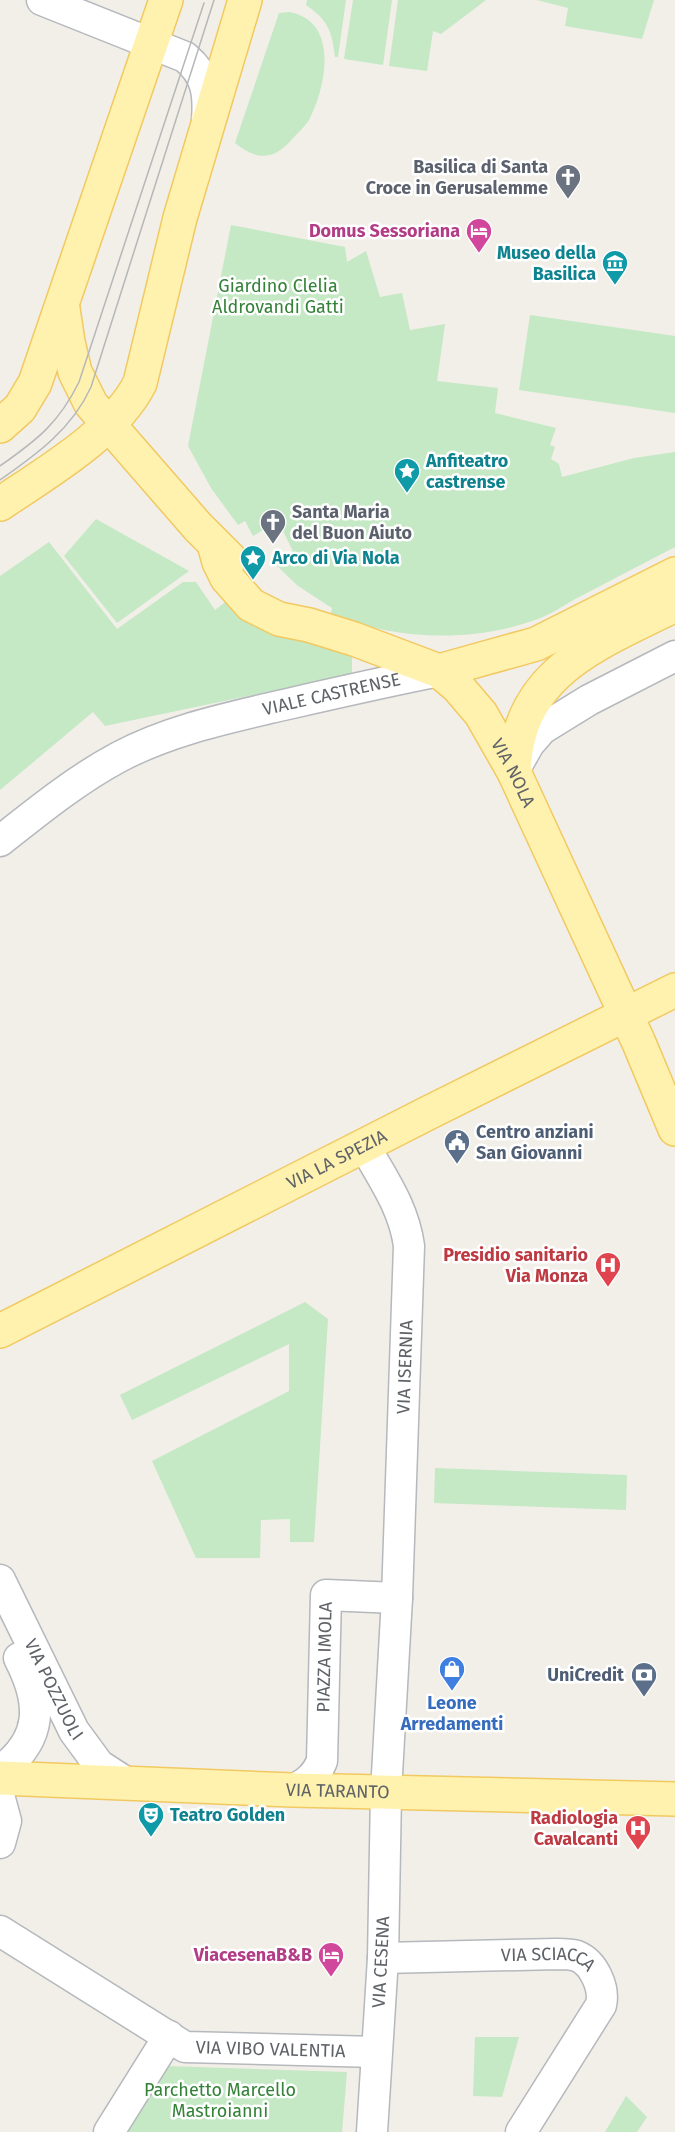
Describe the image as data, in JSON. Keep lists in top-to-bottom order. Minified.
{"streets":{"main road":["VIALE CASTRENSE","VIA NOLA","VIA LA SPEZIA","VIA TARANTO"],"street":["VIA ISERNIA","PIAZZA IMOLA","VIA POZZUOLI","VIA CESENA","VIA SCIACCA","VIA VIBO VALENTIA"]},"crossings":[["VIALE CASTRENSE","VIA NOLA"],["VIA NOLA","VIA LA SPEZIA"],["VIA LA SPEZIA","VIA ISERNIA"],["VIA ISERNIA","PIAZZA IMOLA"],["PIAZZA IMOLA","VIA TARANTO"],["VIA POZZUOLI","VIA TARANTO"],["VIA TARANTO","VIA CESENA"],["VIA CESENA","VIA SCIACCA"],["VIA CESENA","VIA VIBO VALENTIA"]],"parks":["Giardino Clelia Aldrovandi Gatti","Parchetto Marcello Mastroianni"],"places":{"church":["Basilica di Santa Croce in Gerusalemme","Santa Maria del Buon Aiuto"],"hotel":["Domus Sessoriana","ViacesenaB&B"],"museum":["Museo della Basilica"],"place":["Anfiteatro castrense","Arco di Via Nola"],"public building":["Centro anziani San Giovanni"],"hospital":["Presidio sanitario Via Monza","Radiologia Cavalcanti"],"shop":["Leone Arredamenti"],"bank":["UniCredit"],"theatre":["Teatro Golden"]}}
